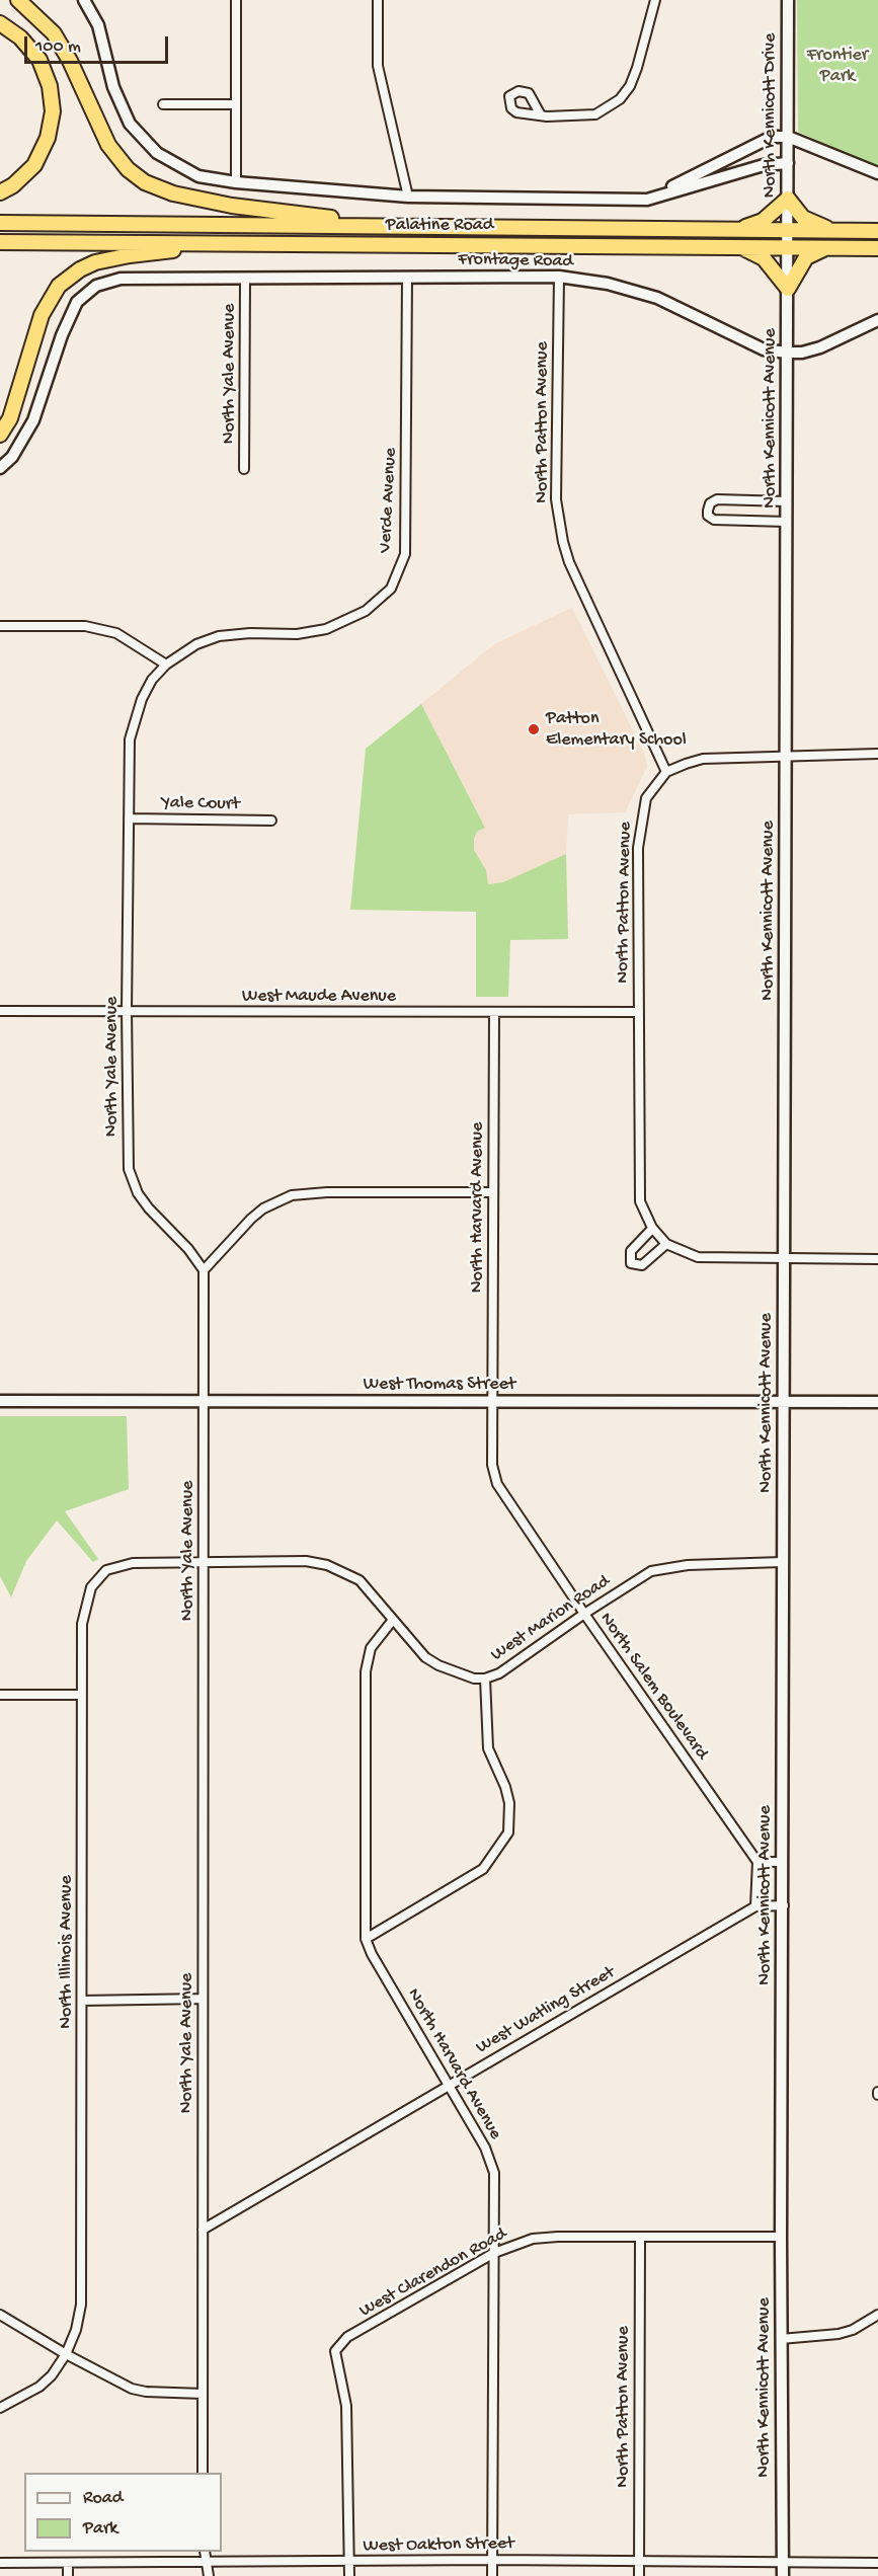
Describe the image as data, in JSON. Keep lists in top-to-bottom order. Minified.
{"streets":{"highway":["Palatine Road"],"street":["North Kennicott Drive","Frontage Road","North Yale Avenue","North Kennicott Avenue","North Patton Avenue","Verde Avenue","Yale Court","West Maude Avenue","North Harvard Avenue","West Thomas Street","West Marion Road","North Salem Boulevard","North Illinois Avenue","West Watling Street","West Clarendon Road","West Oakton Street"]},"crossings":[["North Kennicott Drive","Palatine Road"],["North Kennicott Drive","North Kennicott Avenue"],["Palatine Road","North Kennicott Avenue"],["Frontage Road","North Yale Avenue"],["Frontage Road","North Kennicott Avenue"],["Frontage Road","North Patton Avenue"],["Frontage Road","Verde Avenue"],["North Yale Avenue","Verde Avenue"],["North Yale Avenue","Yale Court"],["North Yale Avenue","West Maude Avenue"],["North Yale Avenue","West Thomas Street"],["North Yale Avenue","West Marion Road"],["North Yale Avenue","West Watling Street"],["North Kennicott Avenue","North Patton Avenue"],["North Kennicott Avenue","West Thomas Street"],["North Kennicott Avenue","West Marion Road"],["North Kennicott Avenue","West Watling Street"],["North Kennicott Avenue","West Clarendon Road"],["North Kennicott Avenue","West Oakton Street"],["North Patton Avenue","West Maude Avenue"],["North Patton Avenue","West Clarendon Road"],["North Patton Avenue","West Oakton Street"],["West Maude Avenue","North Harvard Avenue"],["North Harvard Avenue","West Thomas Street"],["North Harvard Avenue","West Marion Road"],["North Harvard Avenue","North Salem Boulevard"],["North Harvard Avenue","West Watling Street"],["North Harvard Avenue","West Clarendon Road"],["North Harvard Avenue","West Oakton Street"],["West Thomas Street","North Salem Boulevard"],["West Marion Road","North Salem Boulevard"],["West Marion Road","North Illinois Avenue"],["West Clarendon Road","West Oakton Street"]],"parks":["Frontier Park"],"places":["Patton Elementary School"],"legend":["Road","Park"],"scale_bar":"100 m"}
